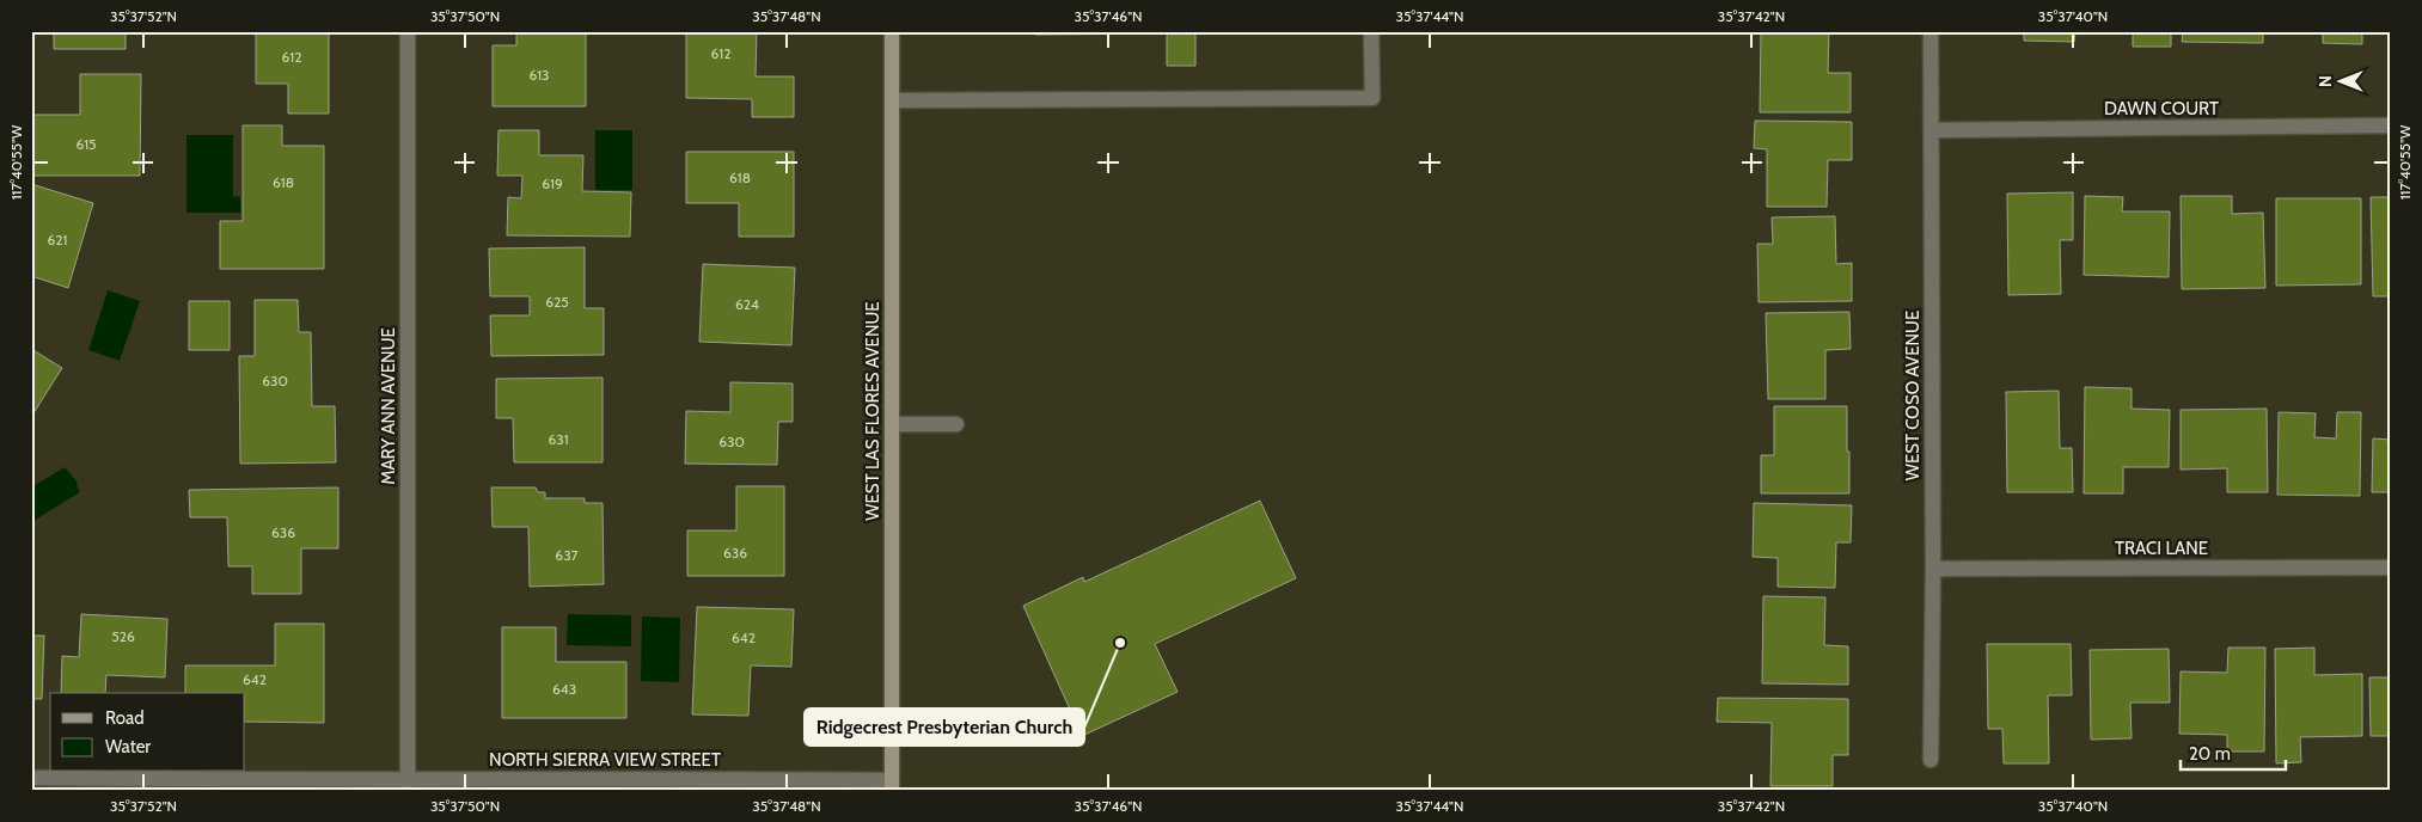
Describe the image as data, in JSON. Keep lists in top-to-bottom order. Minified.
{"streets":{"main road":["WEST LAS FLORES AVENUE"],"street":["DAWN COURT","WEST COSO AVENUE","MARY ANN AVENUE","TRACI LANE","NORTH SIERRA VIEW STREET"]},"crossings":[["DAWN COURT","WEST COSO AVENUE"],["WEST COSO AVENUE","TRACI LANE"],["MARY ANN AVENUE","NORTH SIERRA VIEW STREET"],["WEST LAS FLORES AVENUE","NORTH SIERRA VIEW STREET"]],"places":["Ridgecrest Presbyterian Church"],"house_numbers":["612","612","613","615","618","618","619","621","625","624","630","631","630","636","636","637","526","642","642","643"],"legend":["Road","Water"],"scale_bar":"20 m","north":"left","coordinates":["35°37'52\"N","35°37'50\"N","35°37'48\"N","35°37'46\"N","35°37'44\"N","35°37'42\"N","35°37'40\"N","117°40'55\"W"]}
